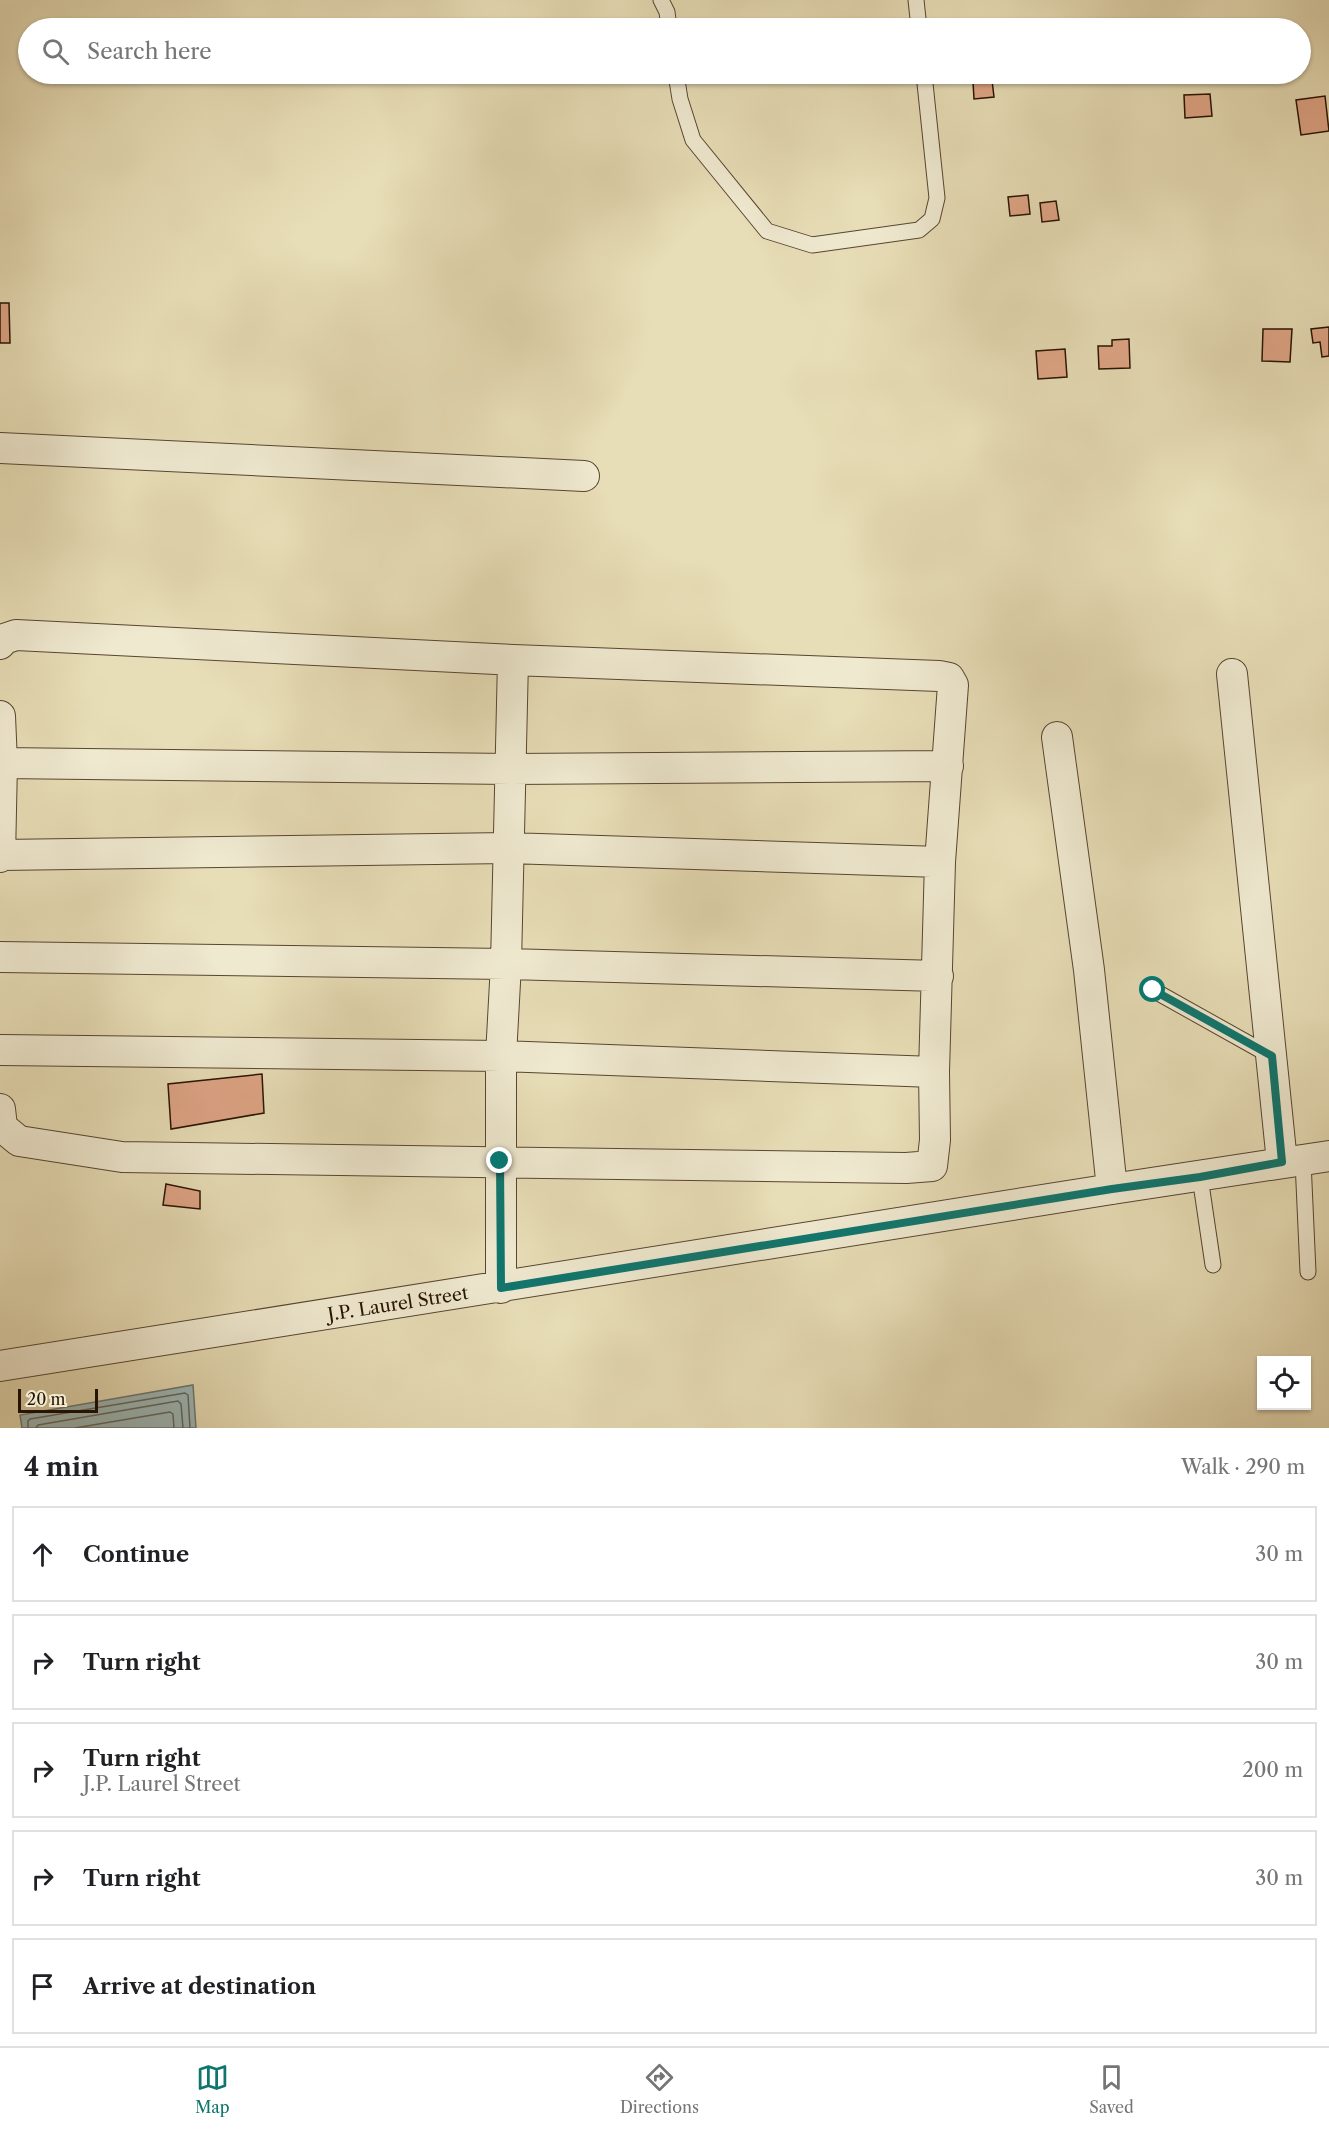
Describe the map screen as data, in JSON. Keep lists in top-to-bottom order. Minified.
{"streets":{"street":["J.P. Laurel Street"]},"scale_bar":"20 m","page":{"search":"Search here","scale":"20 m","heading":["4 min","Walk · 290 m"],"list":[["Continue","30 m"],["Turn right","30 m"],["Turn right","J.P. Laurel Street","200 m"],["Turn right","30 m"],"Arrive at destination"],"nav":["Map","Directions","Saved"]}}
